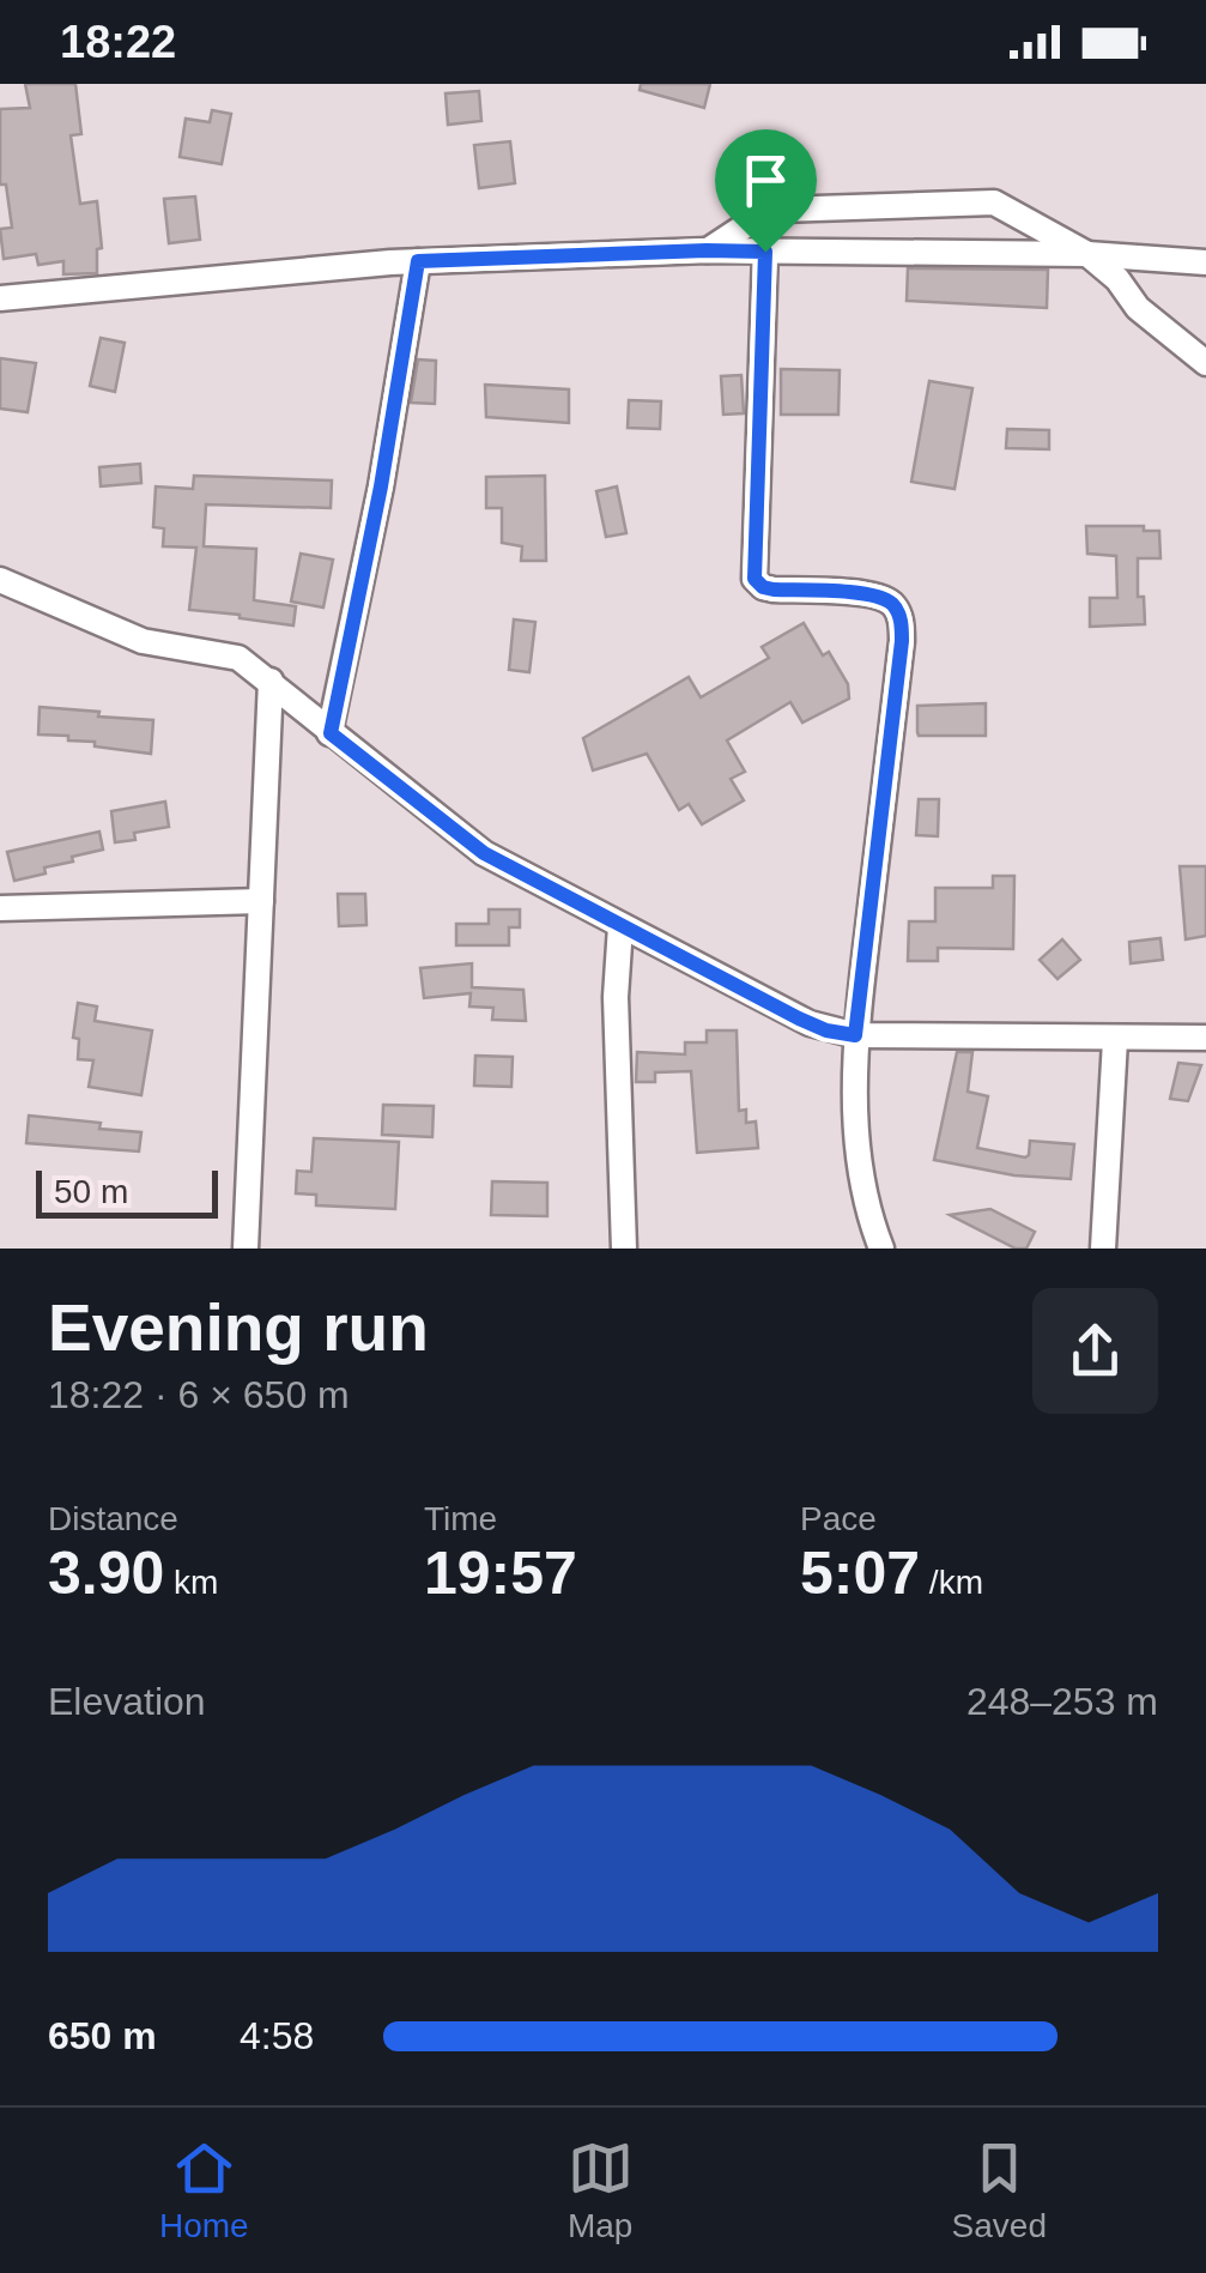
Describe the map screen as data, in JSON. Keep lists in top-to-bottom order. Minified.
{"scale_bar":"50 m","page":{"status":"18:22","scale":"50 m","heading":["Evening run","18:22 · 6 × 650 m"],"stats":[["Distance","3.90 km"],["Time","19:57"],["Pace","5:07 /km"]],"chart":["Elevation","248–253 m"],"list":[{"name":"650 m","note":"4:58"}],"tabs":["Home","Map","Saved"]}}
